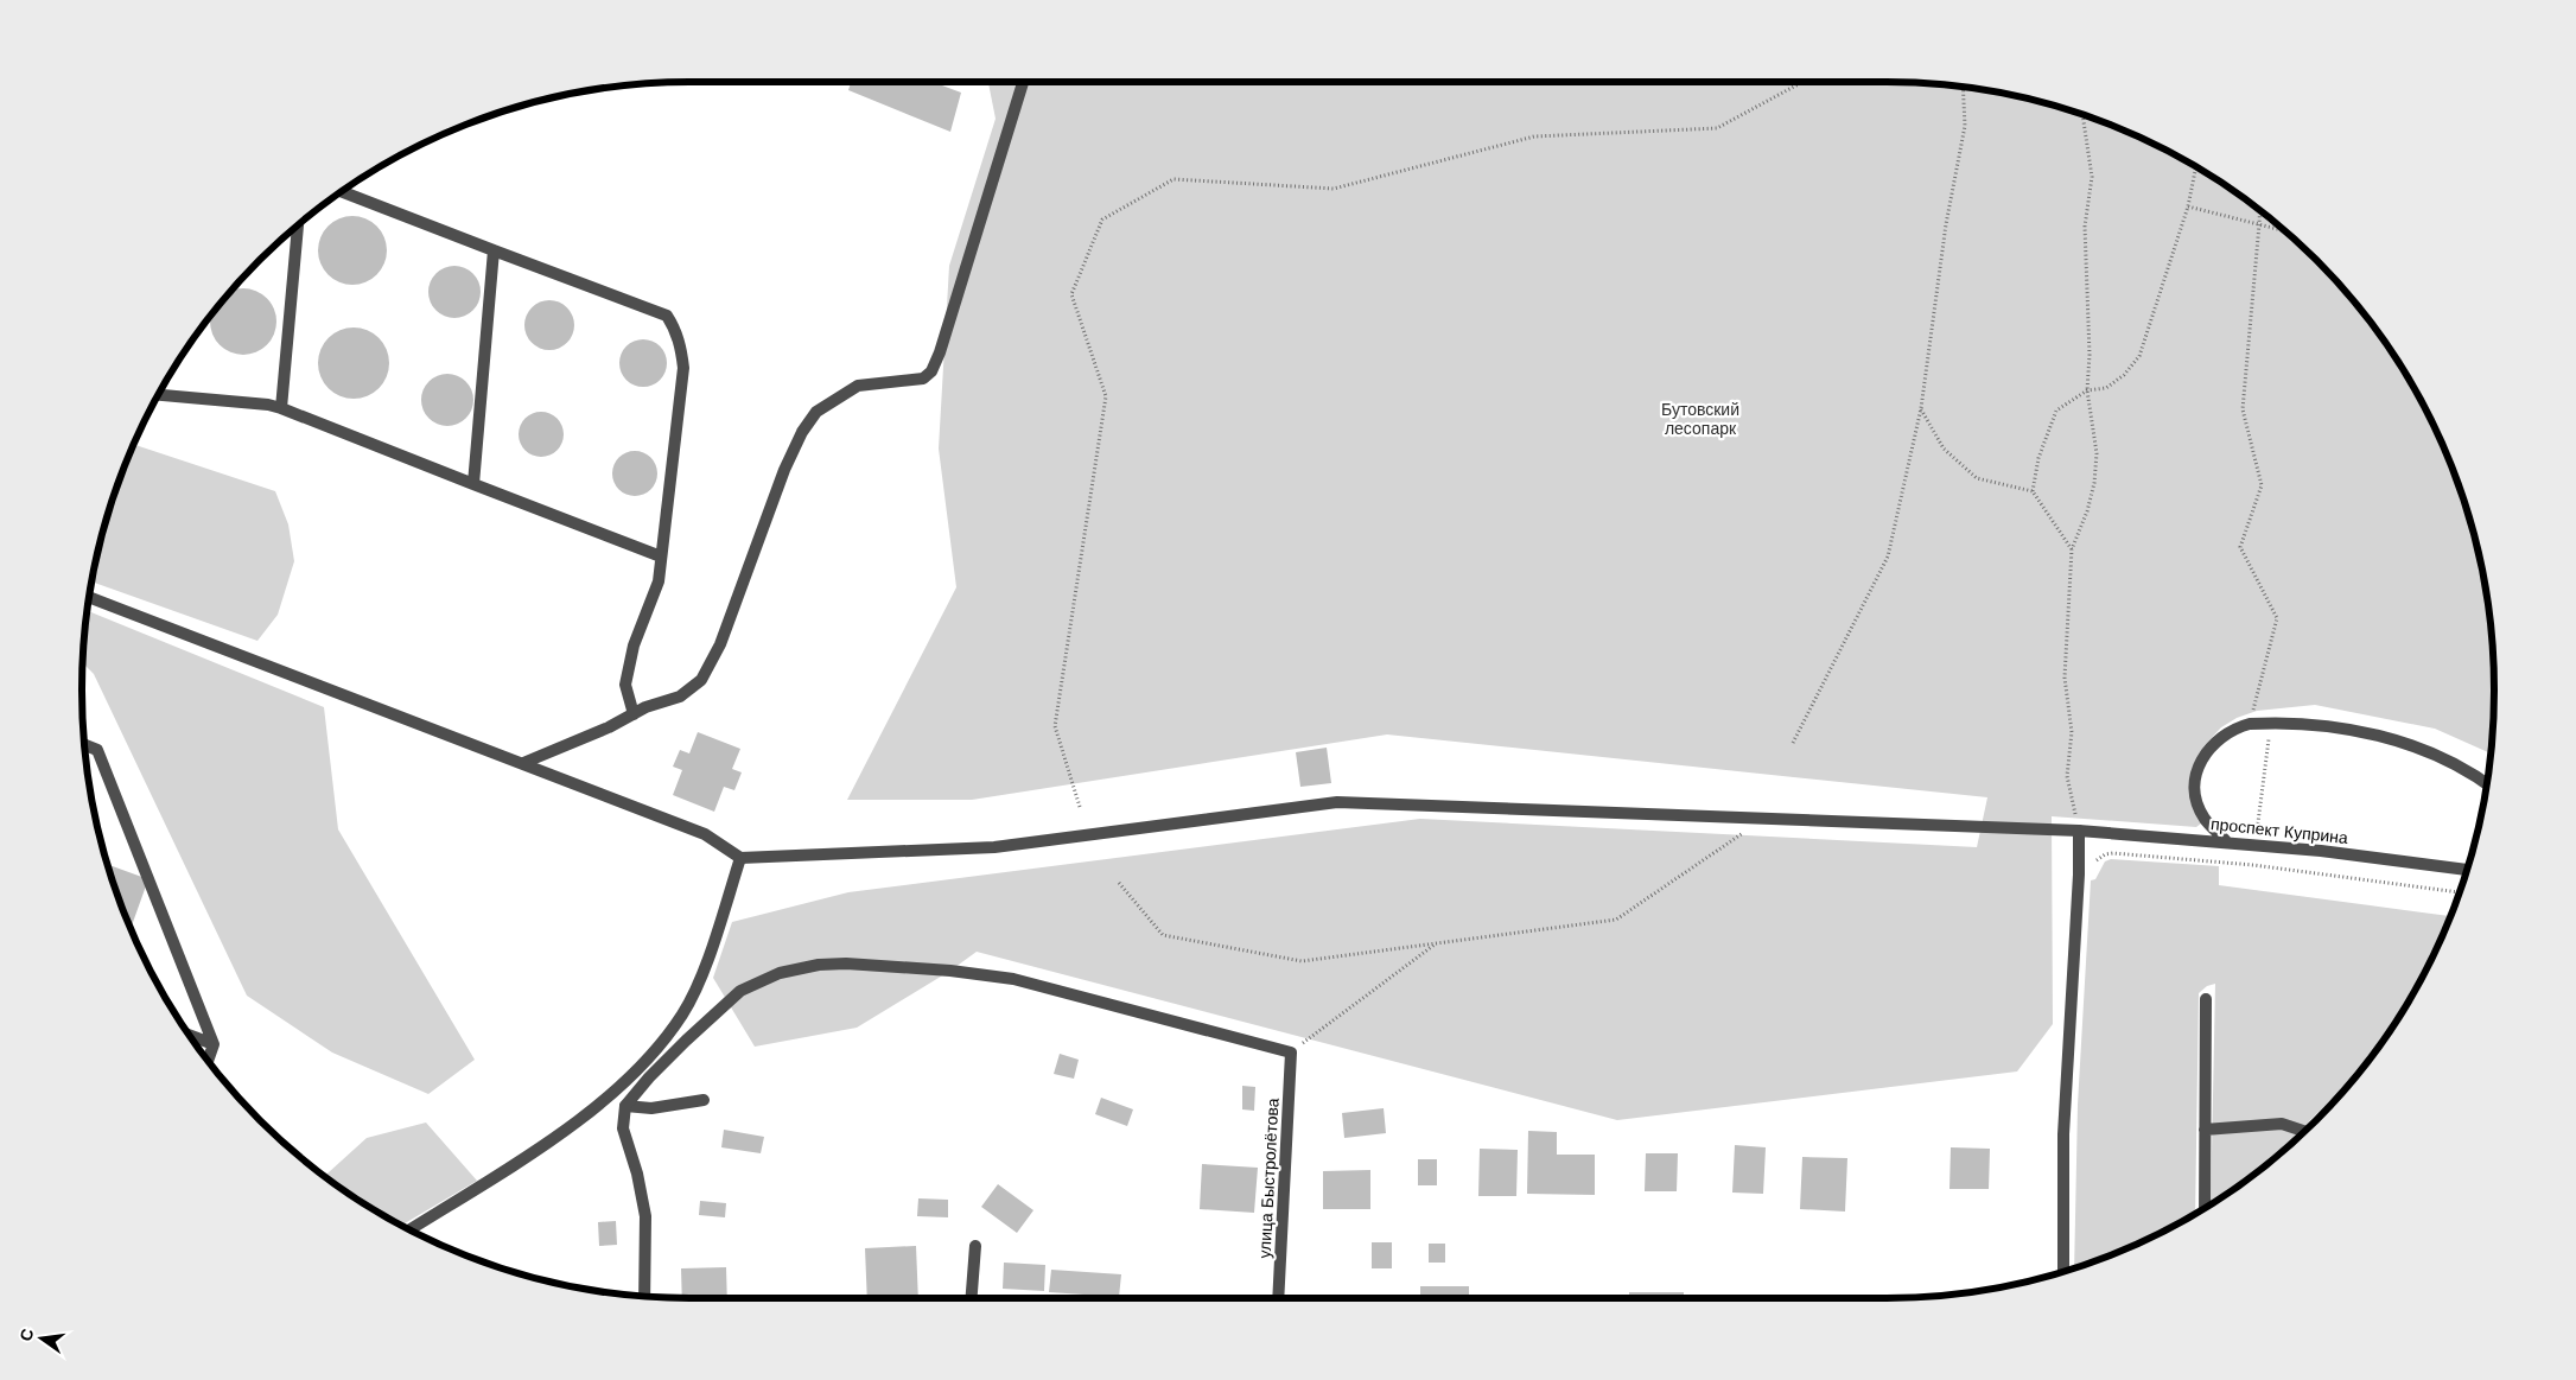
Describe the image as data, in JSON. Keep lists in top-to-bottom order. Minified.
{"streets":{"street":["проспект Куприна","улица Быстролётова"]},"parks":["Бутовский лесопарк"],"north":"left"}
